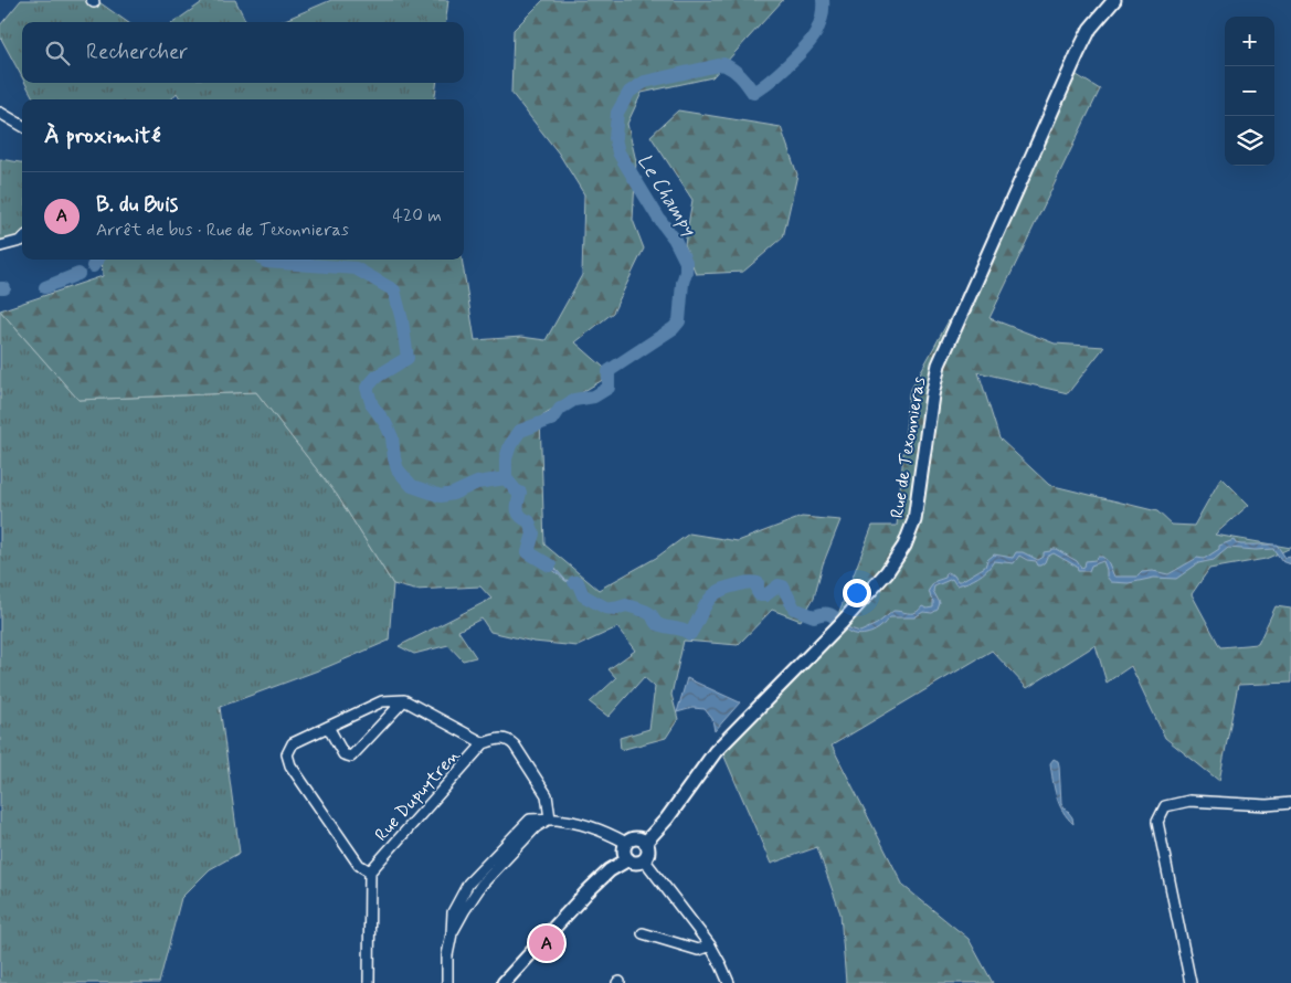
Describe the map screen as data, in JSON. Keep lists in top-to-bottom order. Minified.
{"streets":{"main road":["Rue de Texonnieras"],"street":["Rue Dupuytren"]},"water":["Le Champy"],"page":{"map_buttons":["+","−"],"search":"Rechercher","heading":"À proximité","list":[{"mark":"A","name":"B. du Buis","note":"Arrêt de bus · Rue de Texonnieras","value":"420 m"}],"pins":"A"}}
